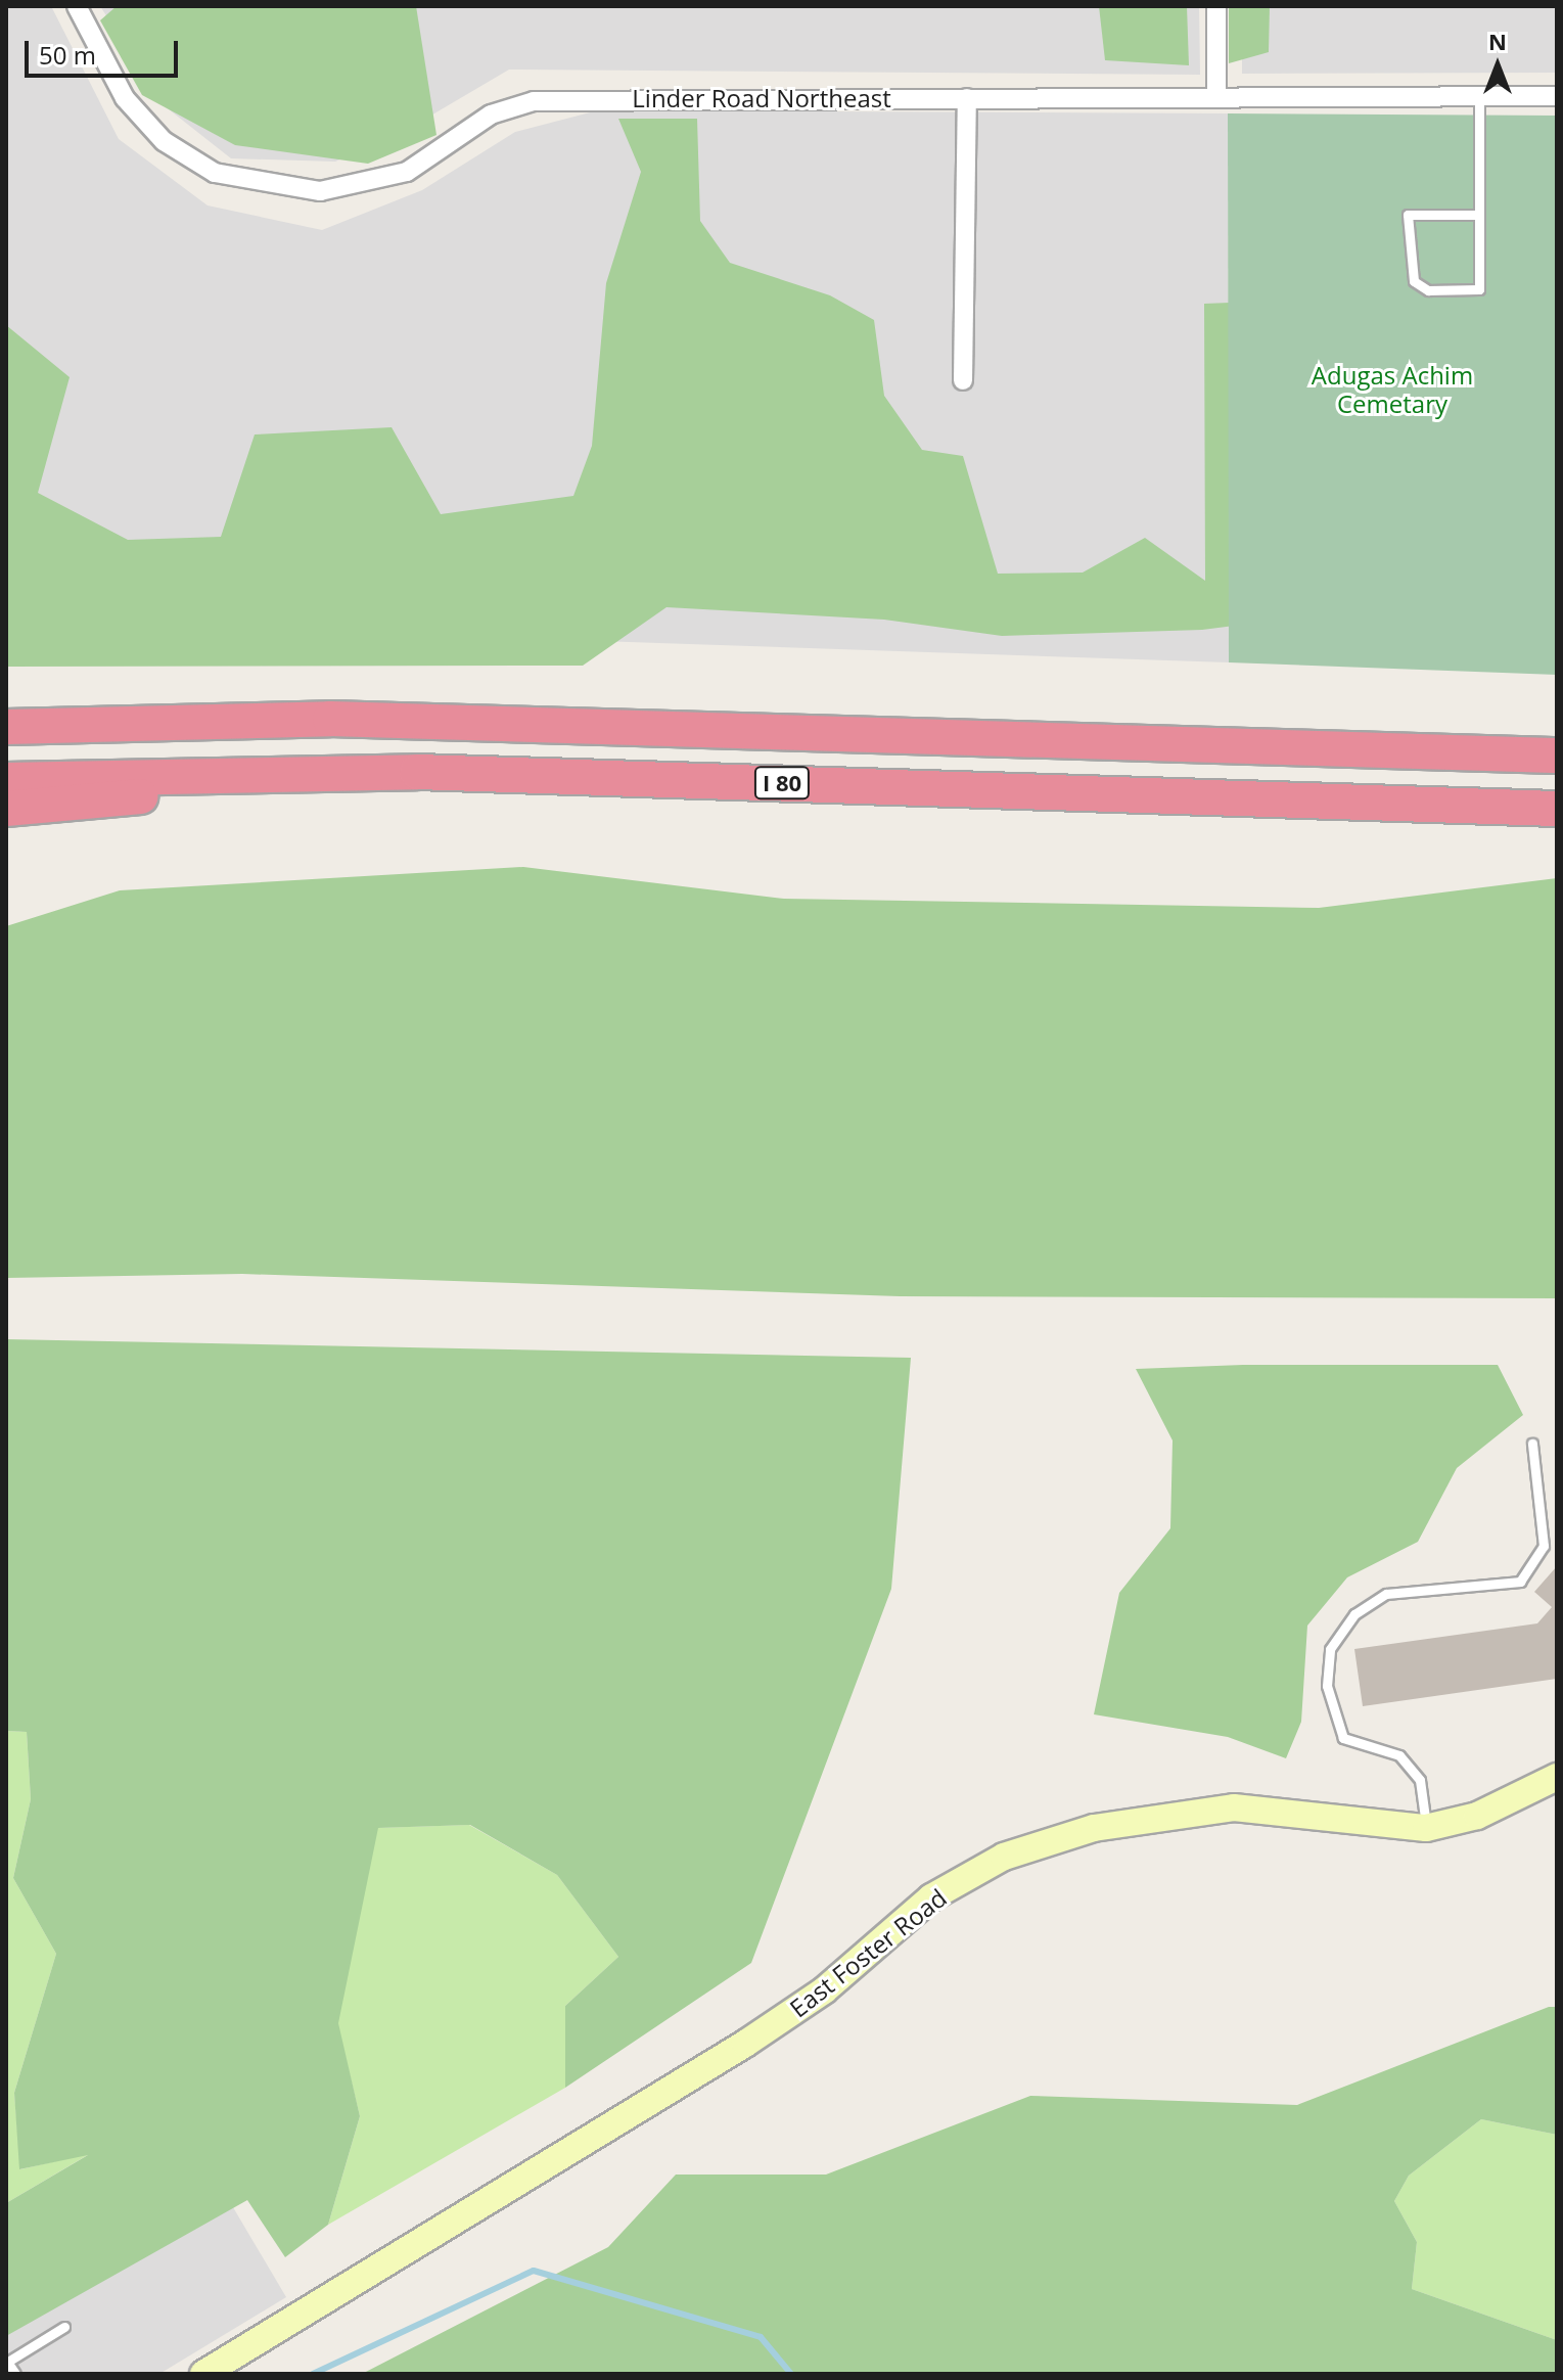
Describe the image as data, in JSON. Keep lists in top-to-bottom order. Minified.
{"streets":{"highway":["I 80"],"street":["Linder Road Northeast","East Foster Road"]},"parks":["Adugas Achim Cemetary"],"scale_bar":"50 m","north":"top"}
